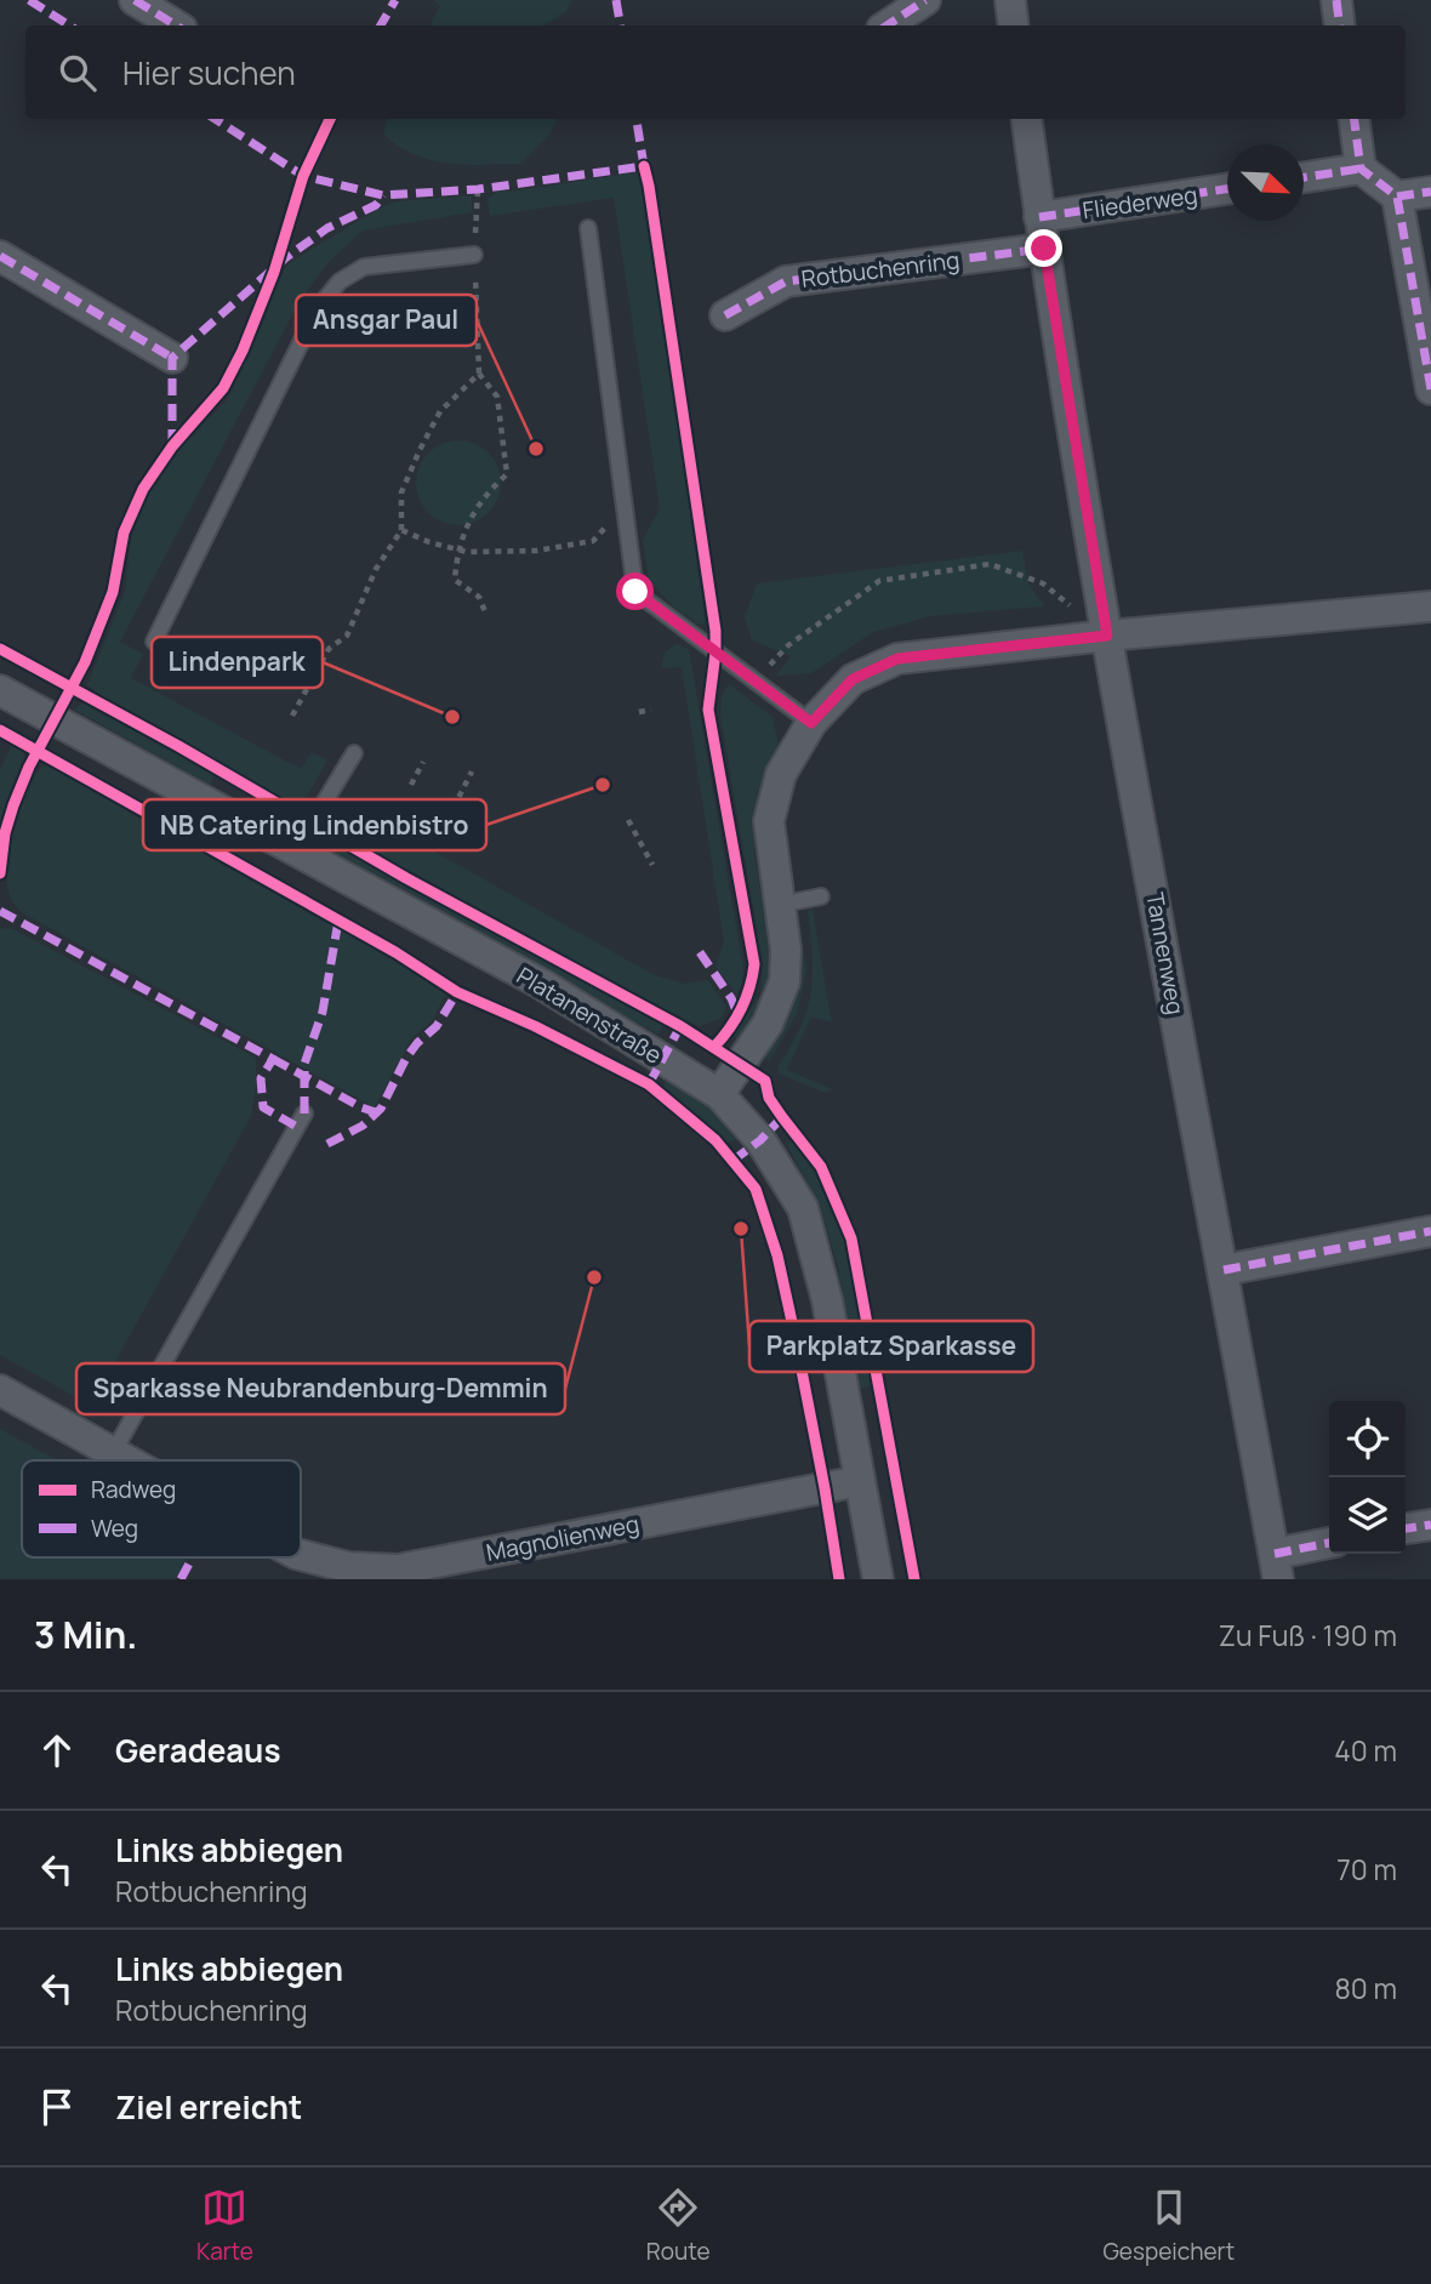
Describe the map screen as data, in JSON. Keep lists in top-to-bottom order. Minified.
{"streets":{"street":["Fliederweg","Rotbuchenring","Tannenweg","Platanenstraße","Magnolienweg"]},"crossings":[["Platanenstraße","Magnolienweg"]],"places":["Ansgar Paul","Lindenpark","NB Catering Lindenbistro","Parkplatz Sparkasse","Sparkasse Neubrandenburg-Demmin"],"legend":["Radweg","Weg"],"north":"bottom right","page":{"search":"Hier suchen","heading":["3 Min.","Zu Fuß · 190 m"],"list":[["Geradeaus","40 m"],["Links abbiegen","Rotbuchenring","70 m"],["Links abbiegen","Rotbuchenring","80 m"],"Ziel erreicht"],"nav":["Karte","Route","Gespeichert"]}}
